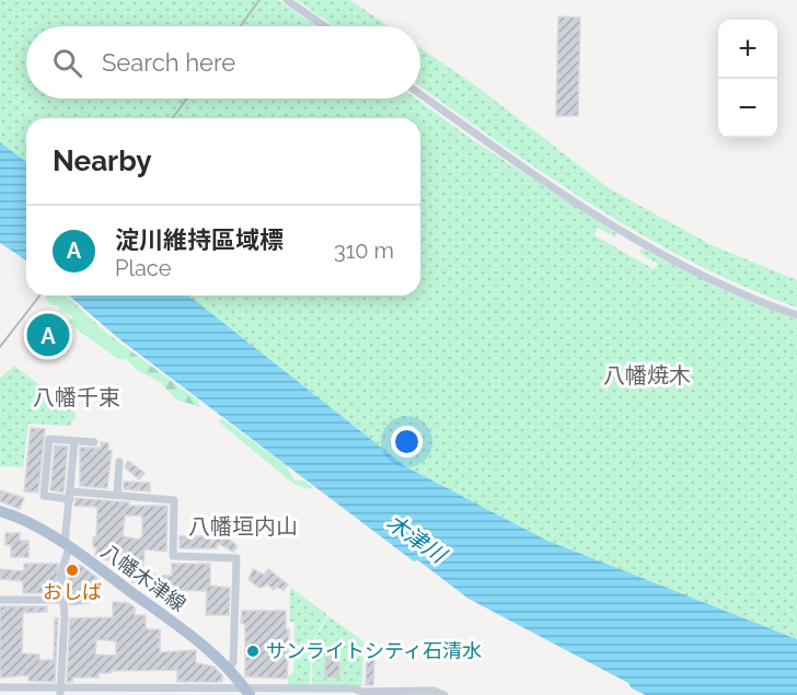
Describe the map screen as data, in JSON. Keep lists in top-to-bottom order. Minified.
{"streets":{"main road":["八幡木津線"]},"districts":["八幡焼木","八幡千束","八幡垣内山"],"water":["木津川"],"places":["おしば","サンライトシティ石清水"],"page":{"map_buttons":["+","−"],"search":"Search here","heading":"Nearby","list":[{"mark":"A","name":"淀川維持區域標","note":"Place","value":"310 m"}],"pins":"A"}}
